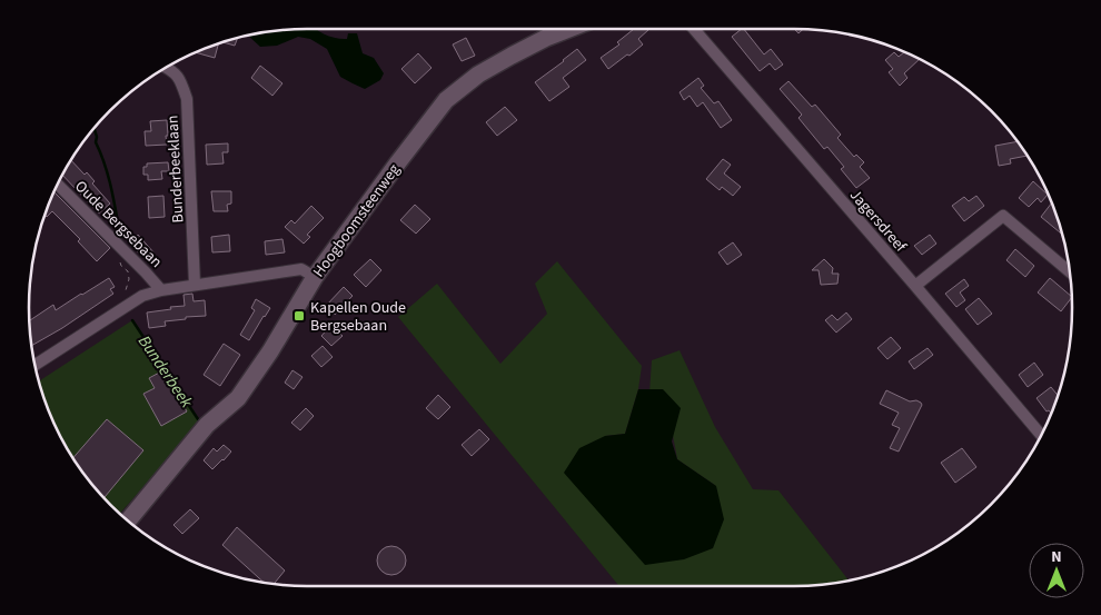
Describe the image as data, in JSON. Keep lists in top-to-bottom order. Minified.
{"streets":{"street":["Bunderbeeklaan","Hoogboomsteenweg","Jagersdreef","Oude Bergsebaan"]},"water":["Bunderbeek"],"places":{"transit":["Kapellen Oude Bergsebaan"]},"north":"top"}
